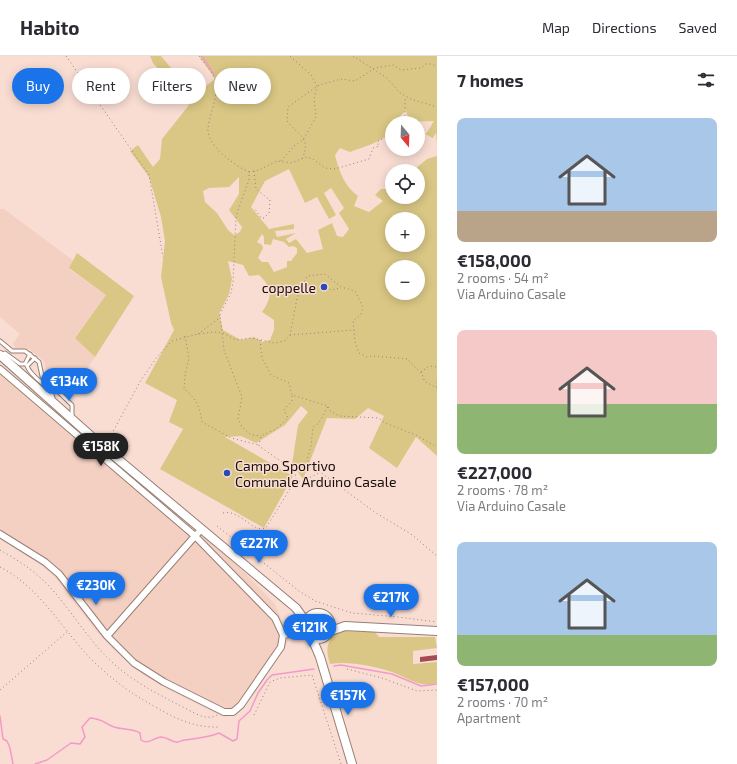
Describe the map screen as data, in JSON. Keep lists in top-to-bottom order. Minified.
{"places":["coppelle","Campo Sportivo Comunale Arduino Casale"],"north":"bottom","page":{"header":"Habito","nav":["Map","Directions","Saved"],"heading":"7 homes","chip":["Buy","Rent","Filters","New"],"list":[{"name":"€158,000","note":"2 rooms · 54 m² · Via Arduino Casale"},{"name":"€227,000","note":"2 rooms · 78 m² · Via Arduino Casale"},{"name":"€157,000","note":"2 rooms · 70 m² · Apartment"}],"map_buttons":["+","−"],"price":["€134K","€158K","€227K","€230K","€217K","€121K","€157K"]}}
